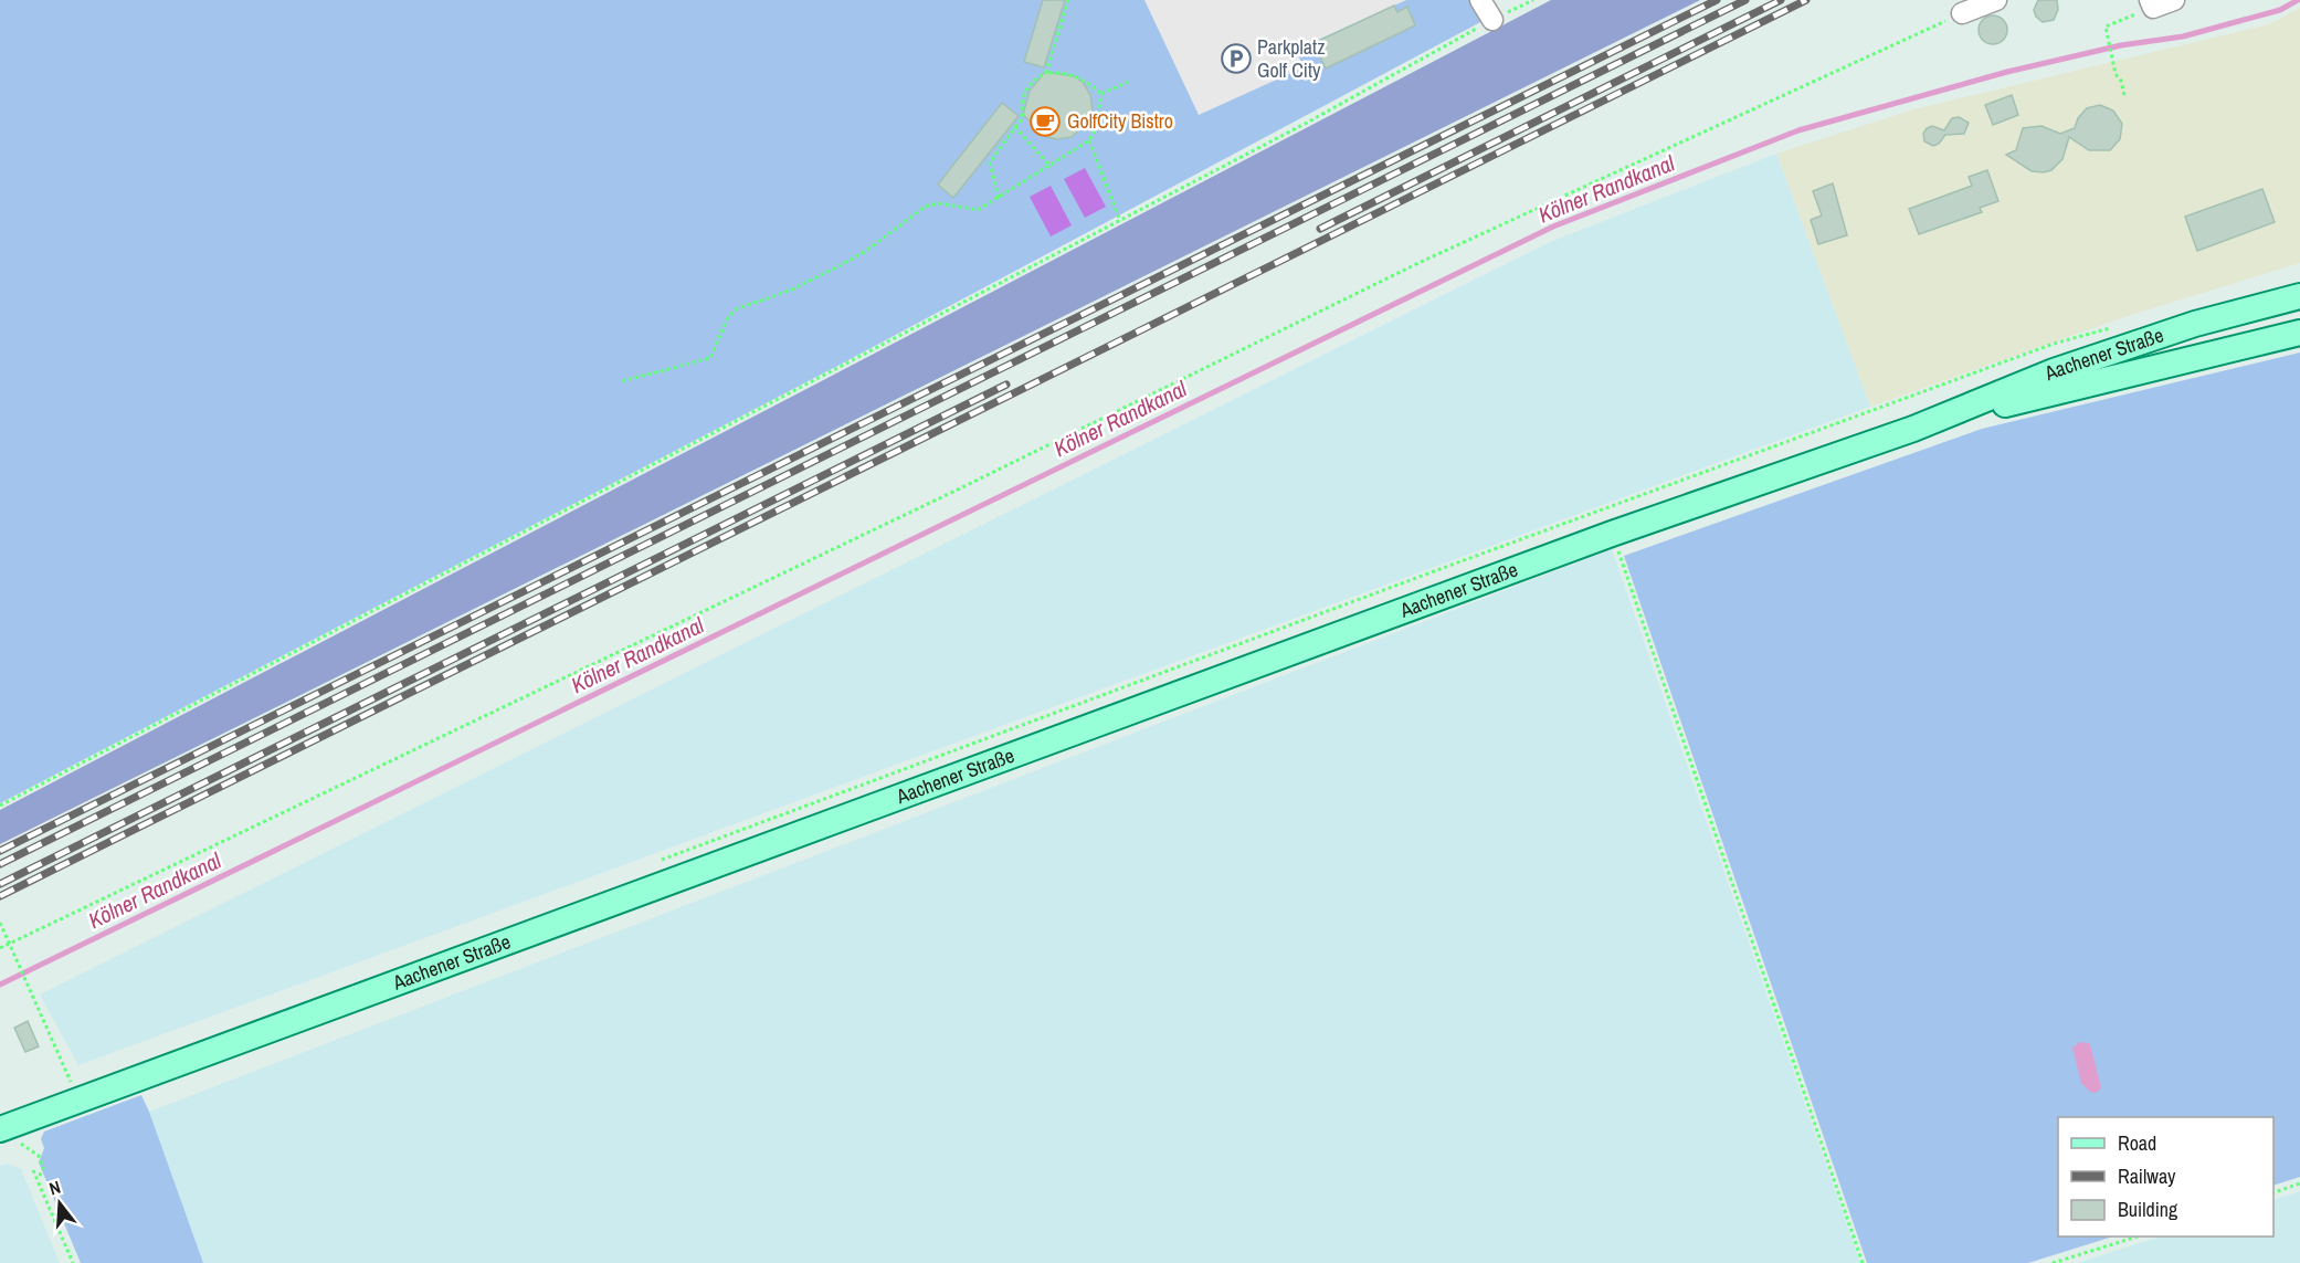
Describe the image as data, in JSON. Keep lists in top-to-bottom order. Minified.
{"streets":{"main road":["Aachener Straße"]},"water":["Kölner Randkanal"],"places":{"parking":["Parkplatz Golf City"],"cafe":["GolfCity Bistro"]},"legend":["Road","Railway","Building"],"north":"top"}
